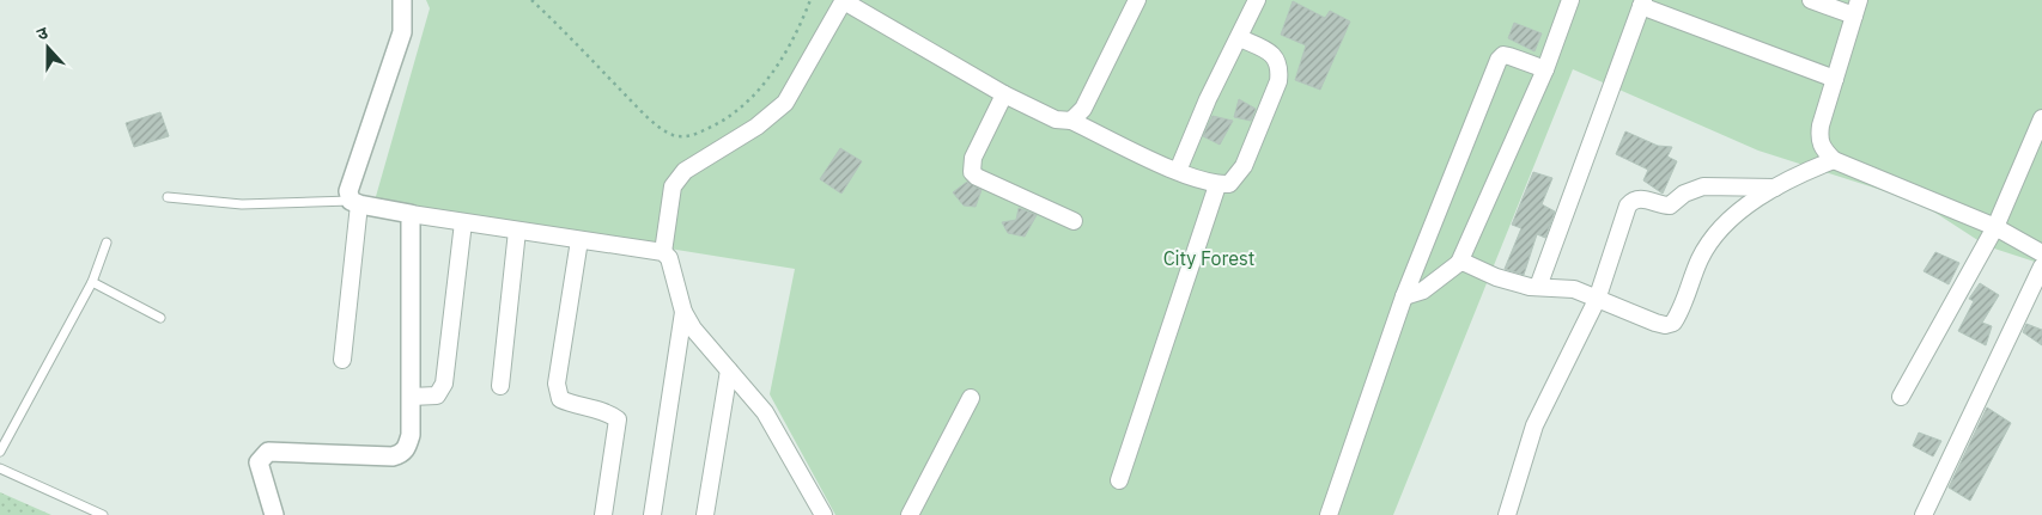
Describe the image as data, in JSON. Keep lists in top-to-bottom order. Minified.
{"parks":["City Forest"],"north":"top"}
